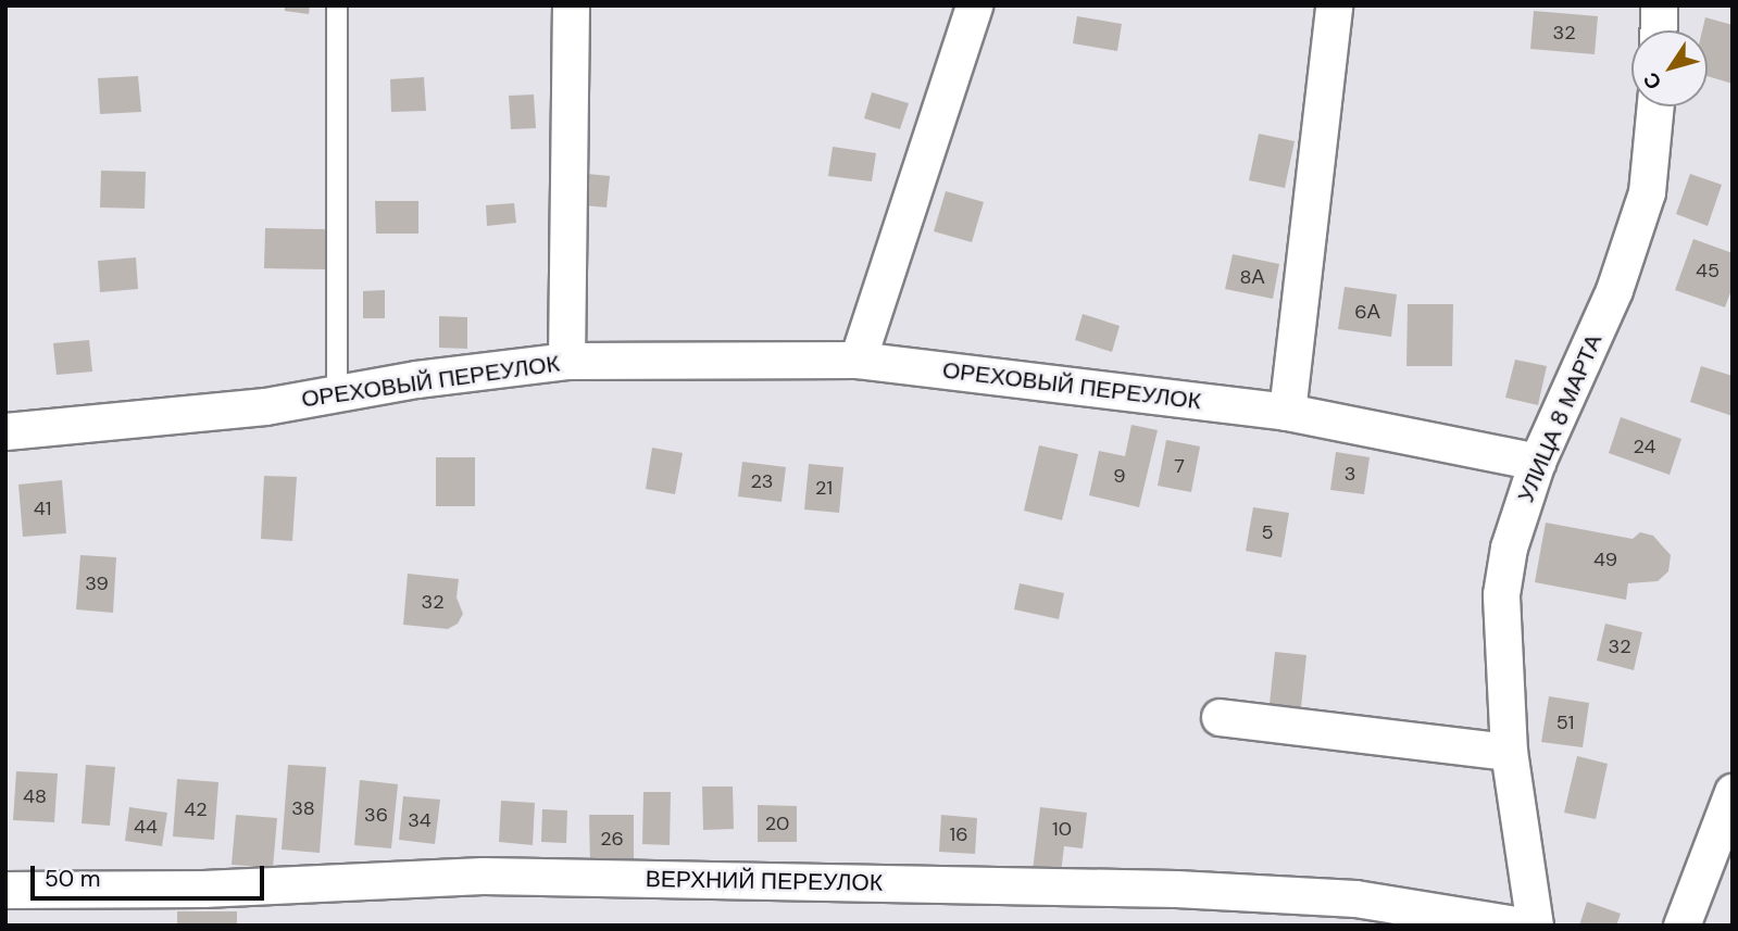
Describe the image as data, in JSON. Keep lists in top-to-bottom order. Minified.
{"streets":{"street":["ОРЕХОВЫЙ ПЕРЕУЛОК","УЛИЦА 8 МАРТА","ВЕРХНИЙ ПЕРЕУЛОК"]},"crossings":[["ОРЕХОВЫЙ ПЕРЕУЛОК","УЛИЦА 8 МАРТА"]],"house_numbers":["32","45","8А","6А","24","7","3","9","23","21","41","5","49","39","32","32","51","48","38","42","36","34","20","44","10","16","26"],"scale_bar":"50 m","north":"bottom left"}
